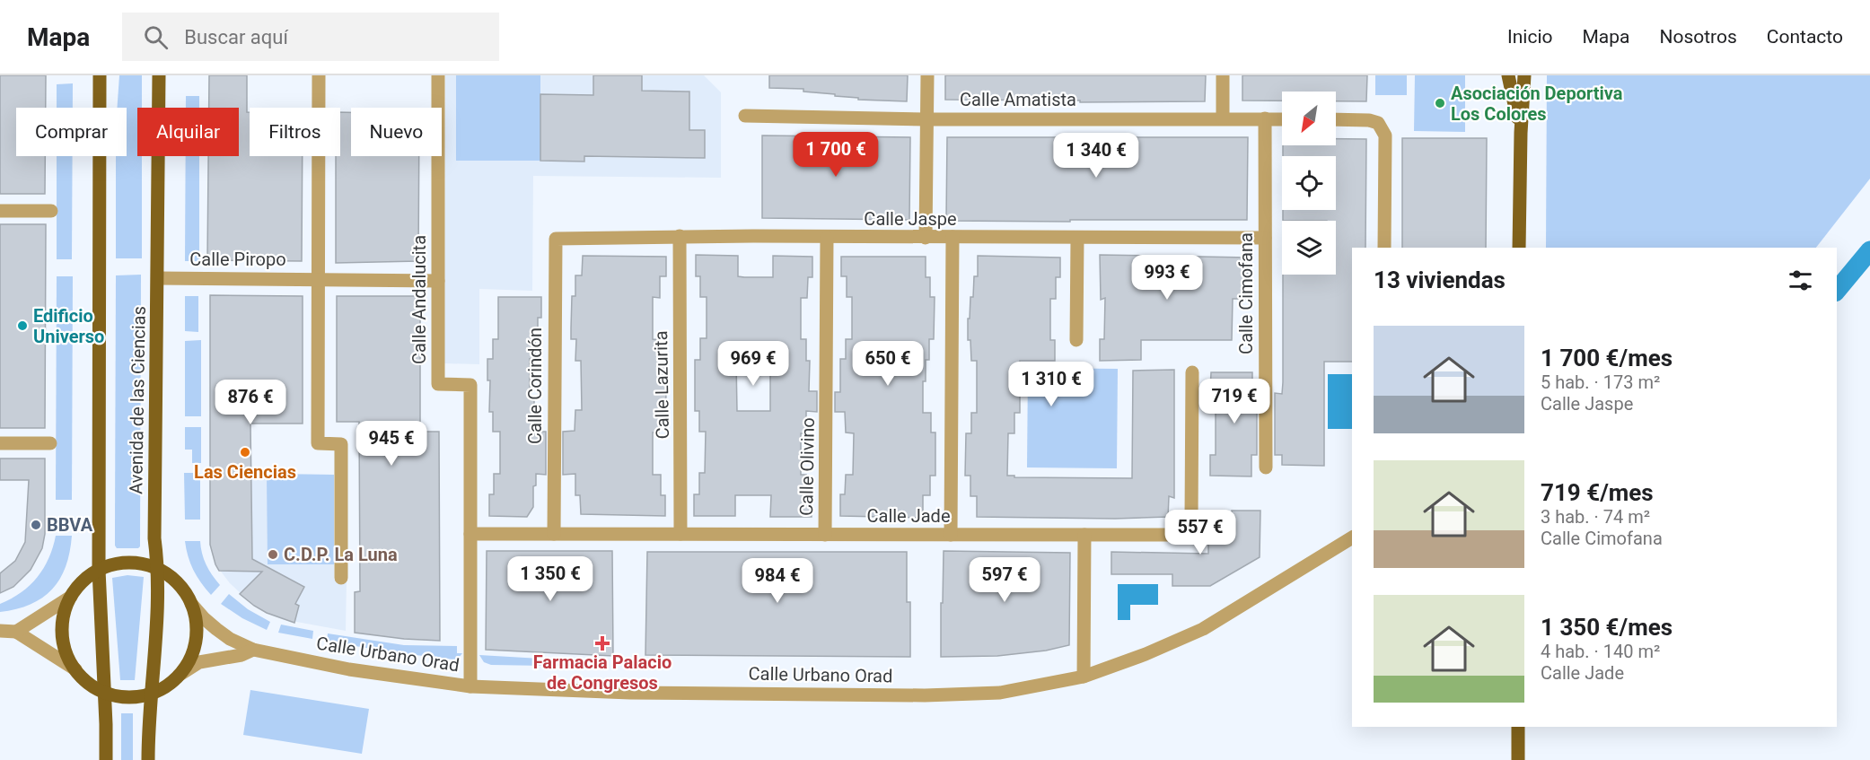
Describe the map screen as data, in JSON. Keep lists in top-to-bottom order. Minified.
{"streets":{"main road":["Avenida de las Ciencias"],"street":["Calle Amatista","Calle Jaspe","Calle Piropo","Calle Cimofana","Calle Andalucita","Calle Lazurita","Calle Corindón","Calle Olivino","Calle Jade","Calle Urbano Orad"]},"crossings":[["Calle Amatista","Calle Cimofana"],["Calle Jaspe","Calle Cimofana"],["Calle Jaspe","Calle Lazurita"],["Calle Jaspe","Calle Corindón"],["Calle Jaspe","Calle Olivino"],["Calle Piropo","Calle Andalucita"],["Calle Piropo","Avenida de las Ciencias"],["Calle Andalucita","Calle Jade"],["Calle Andalucita","Calle Urbano Orad"],["Calle Lazurita","Calle Jade"],["Calle Corindón","Calle Jade"],["Calle Olivino","Calle Jade"]],"places":{"other":["Asociación Deportiva Los Colores","Edificio Universo","Las Ciencias","BBVA","C.D.P. La Luna"],"health":["Farmacia Palacio de Congresos"]},"north":"bottom left","page":{"header":"Mapa","search":"Buscar aquí","nav":["Inicio","Mapa","Nosotros","Contacto"],"chip":["Comprar","Alquilar","Filtros","Nuevo"],"price":["1 700 €","1 340 €","993 €","969 €","650 €","1 310 €","719 €","876 €","945 €","557 €","1 350 €","597 €","984 €"],"heading":"13 viviendas","list":[{"name":"1 700 €/mes","note":"5 hab. · 173 m² · Calle Jaspe"},{"name":"719 €/mes","note":"3 hab. · 74 m² · Calle Cimofana"},{"name":"1 350 €/mes","note":"4 hab. · 140 m² · Calle Jade"}]}}
